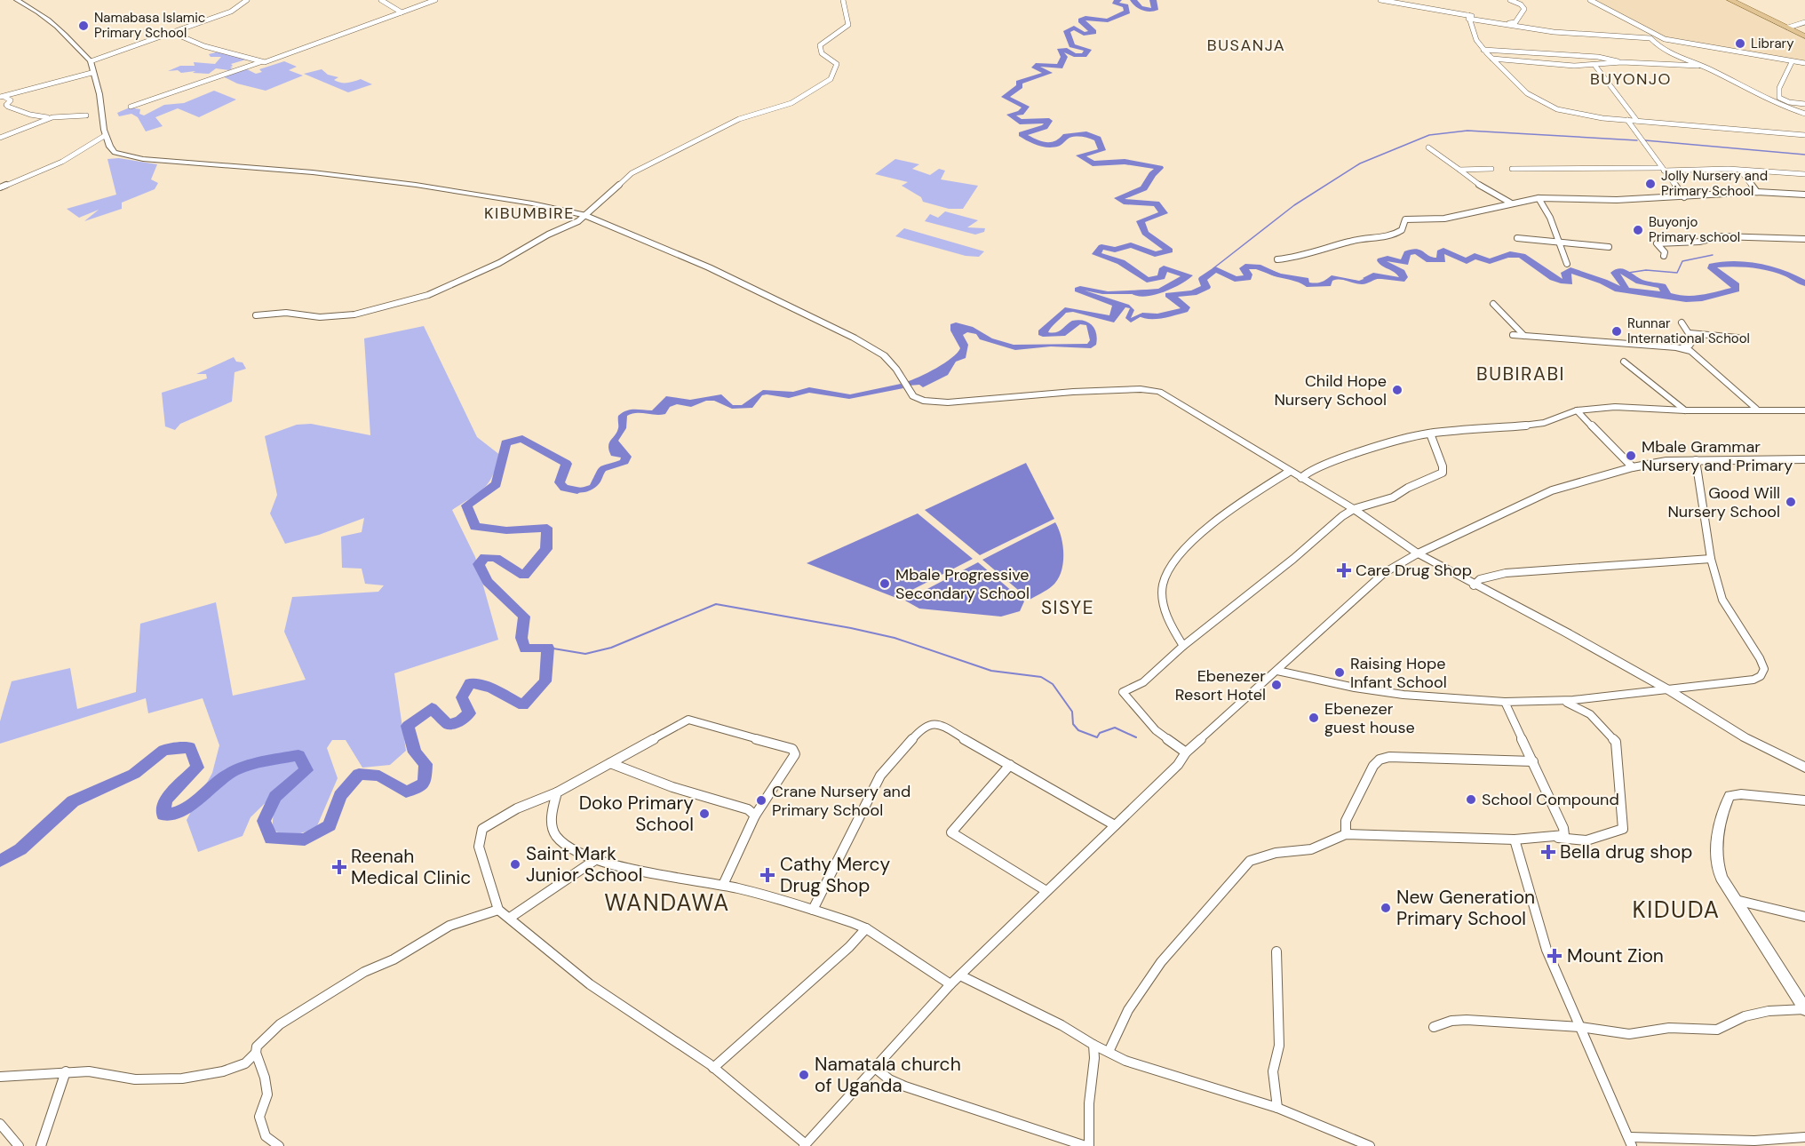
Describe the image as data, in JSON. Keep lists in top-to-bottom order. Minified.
{"districts":["BUSANJA","BUYONJO","KIBUMBIRE","BUBIRABI","SISYE","WANDAWA","KIDUDA"],"places":{"other":["Namabasa Islamic Primary School","Library","Jolly Nursery and Primary School","Buyonjo Primary school","Runnar International School","Child Hope Nursery School","Mbale Grammar Nursery and Primary","Good Will Nursery School","Mbale Progressive Secondary School","Raising Hope Infant School","Ebenezer Resort Hotel","Ebenezer guest house","School Compound","Crane Nursery and Primary School","Doko Primary School","Saint Mark Junior School","New Generation Primary School","Namatala church of Uganda"],"health":["Care Drug Shop","Bella drug shop","Reenah Medical Clinic","Cathy Mercy Drug Shop","Mount Zion"]}}
